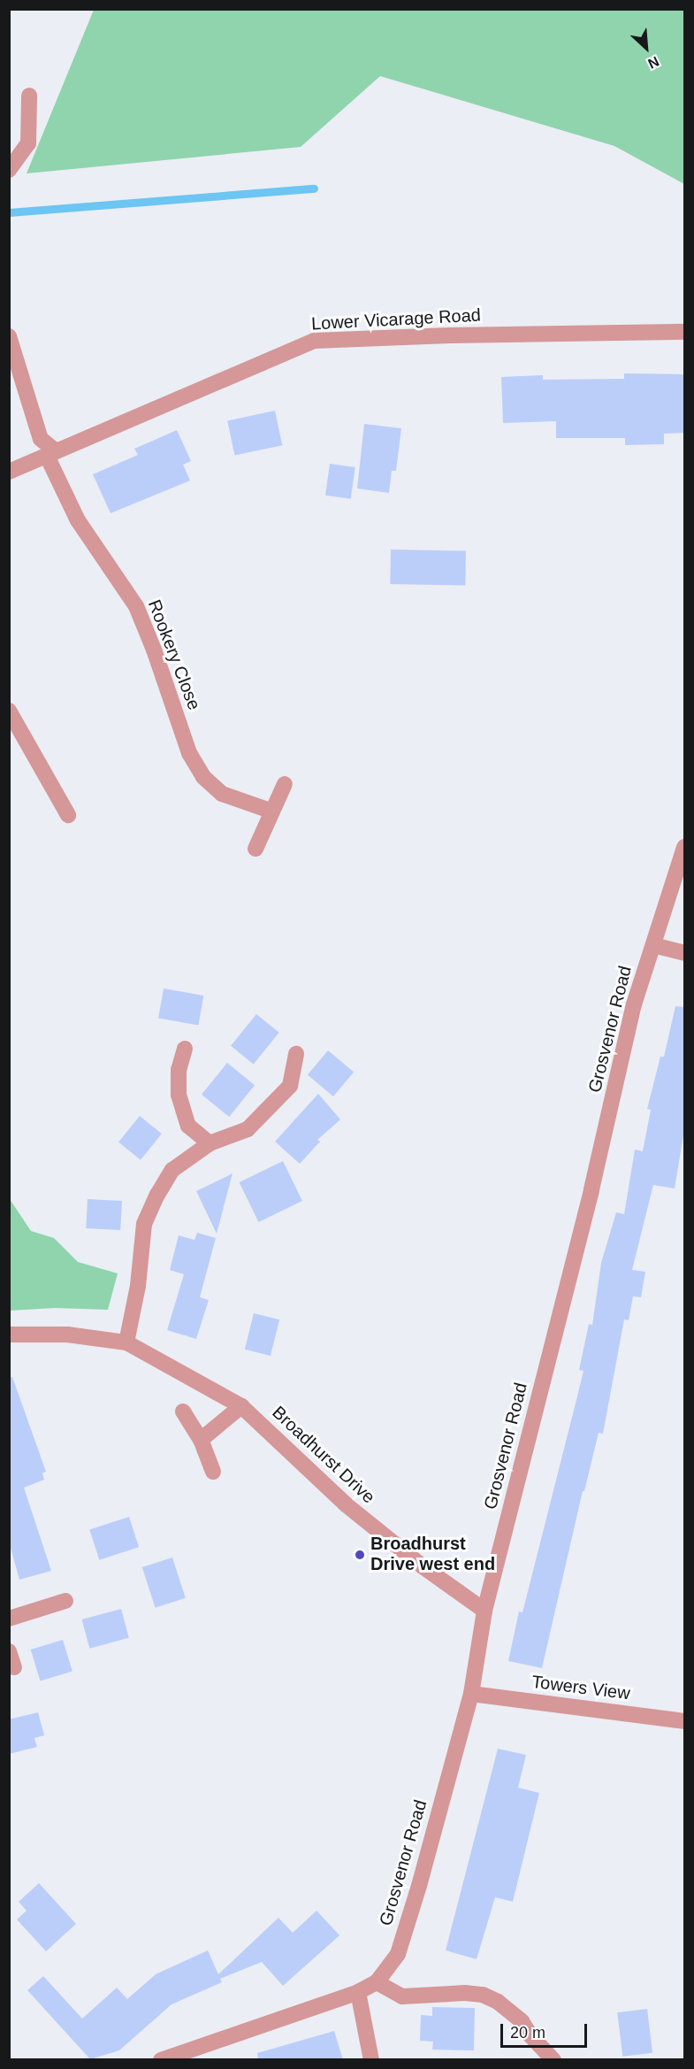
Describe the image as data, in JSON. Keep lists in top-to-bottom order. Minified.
{"streets":{"street":["Lower Vicarage Road","Rookery Close","Grosvenor Road","Broadhurst Drive","Towers View"]},"crossings":[["Lower Vicarage Road","Rookery Close"],["Grosvenor Road","Broadhurst Drive"],["Grosvenor Road","Towers View"]],"places":["Broadhurst Drive west end"],"scale_bar":"20 m","north":"bottom right"}
